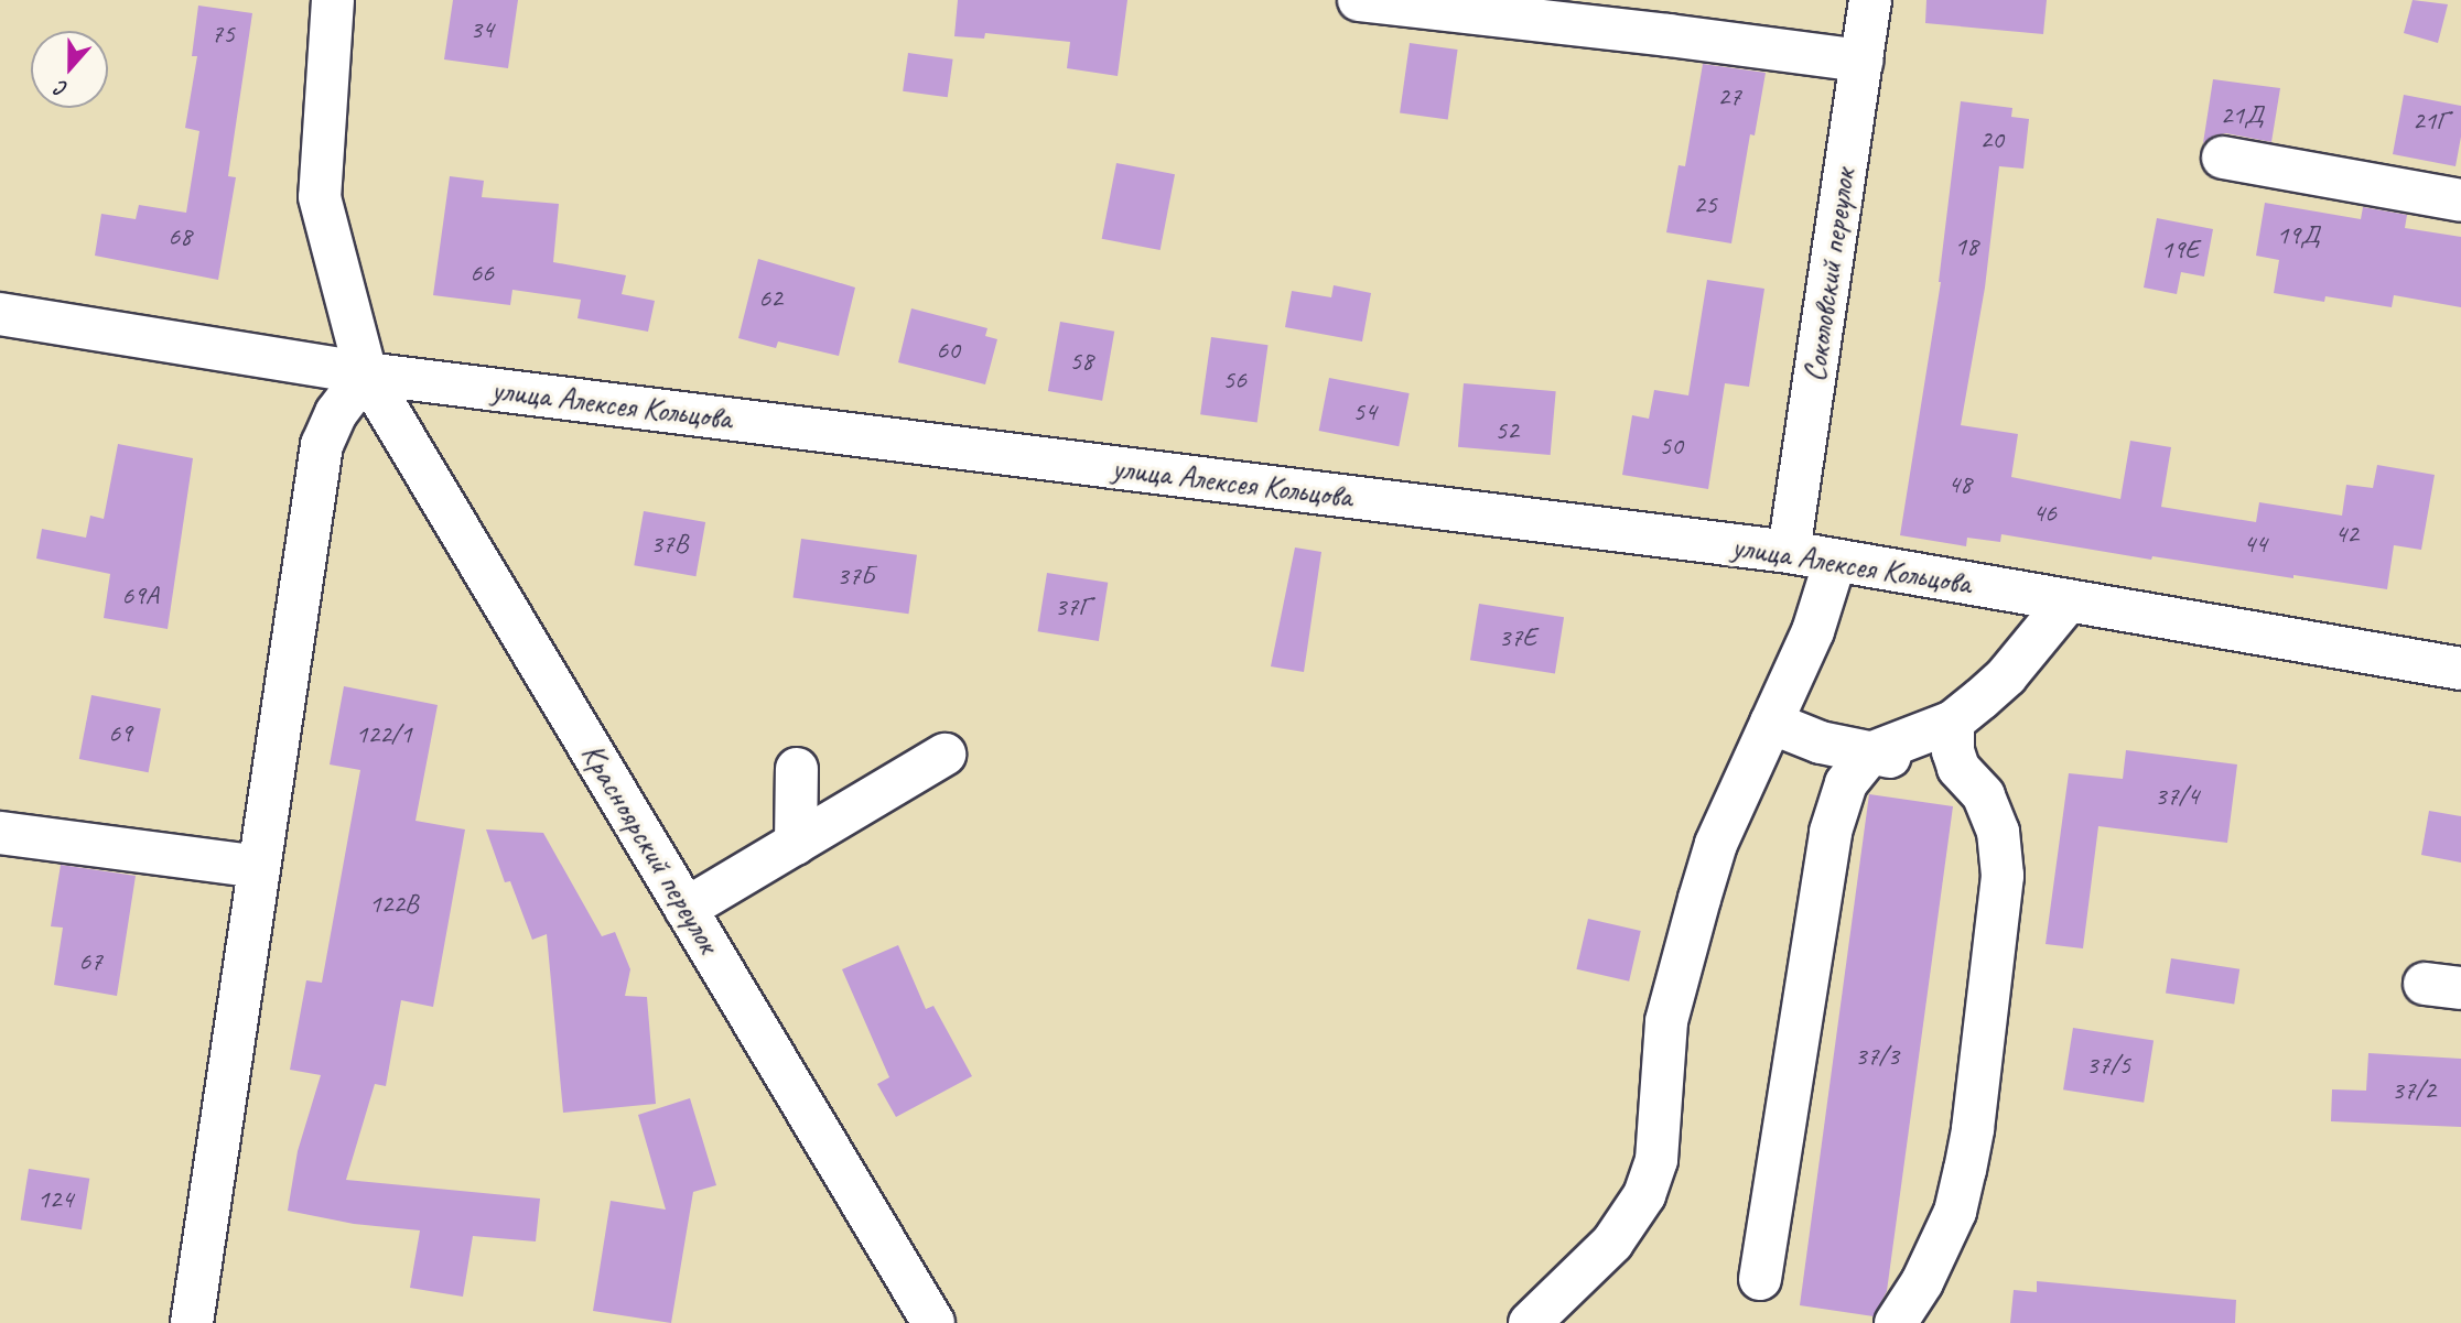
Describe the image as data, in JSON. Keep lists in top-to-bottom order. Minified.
{"streets":{"street":["Соколовский переулок","улица Алексея Кольцова","Красноярский переулок"]},"crossings":[["Соколовский переулок","улица Алексея Кольцова"],["улица Алексея Кольцова","Красноярский переулок"]],"house_numbers":["34","75","27","21Д","21Г","20","25","19Д","68","18","19Е","66","62","60","58","56","54","52","50","48","46","42","37В","44","37Б","69А","37Г","37Е","69","122/1","37/4","122В","67","37/3","37/5","37/2","124"],"north":"bottom"}
